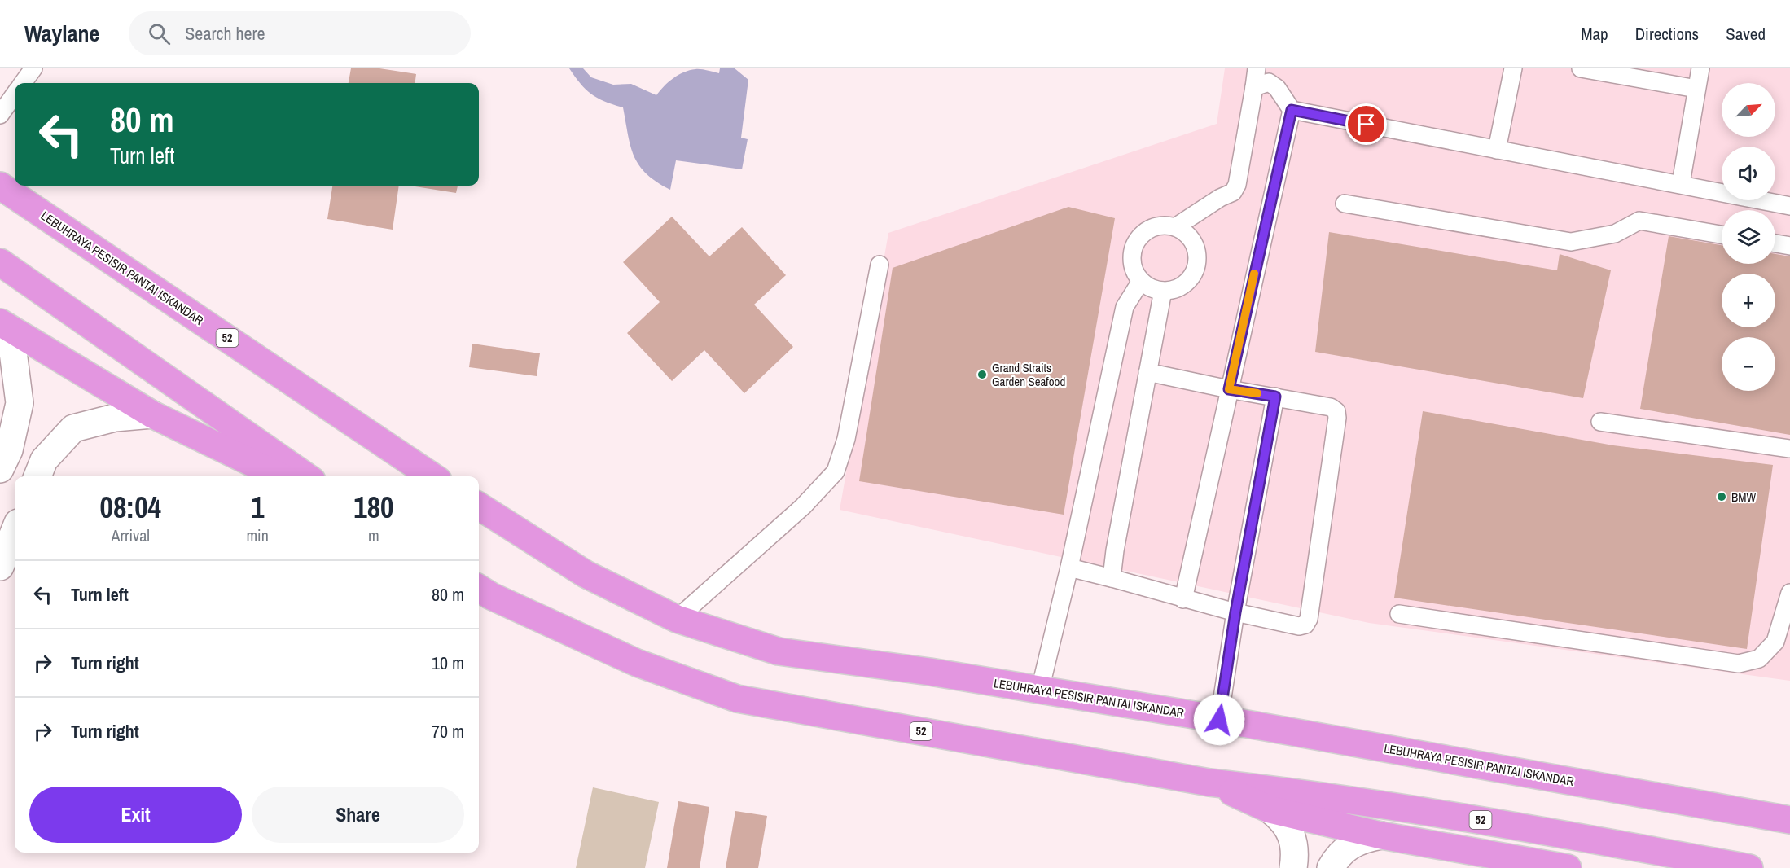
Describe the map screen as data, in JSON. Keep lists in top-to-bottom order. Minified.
{"streets":{"highway":["LEBUHRAYA PESISIR PANTAI ISKANDAR","52"]},"places":["Grand Straits Garden Seafood","BMW"],"north":"top right","page":{"header":"Waylane","search":"Search here","nav":["Map","Directions","Saved"],"map_buttons":["+","−"],"turn":["80 m","Turn left"],"eta":["08:04","Arrival","1","min","180","m"],"list":[{"name":"Turn left","value":"80 m"},{"name":"Turn right","value":"10 m"},{"name":"Turn right","value":"70 m"}],"buttons":["Exit","Share"]}}
